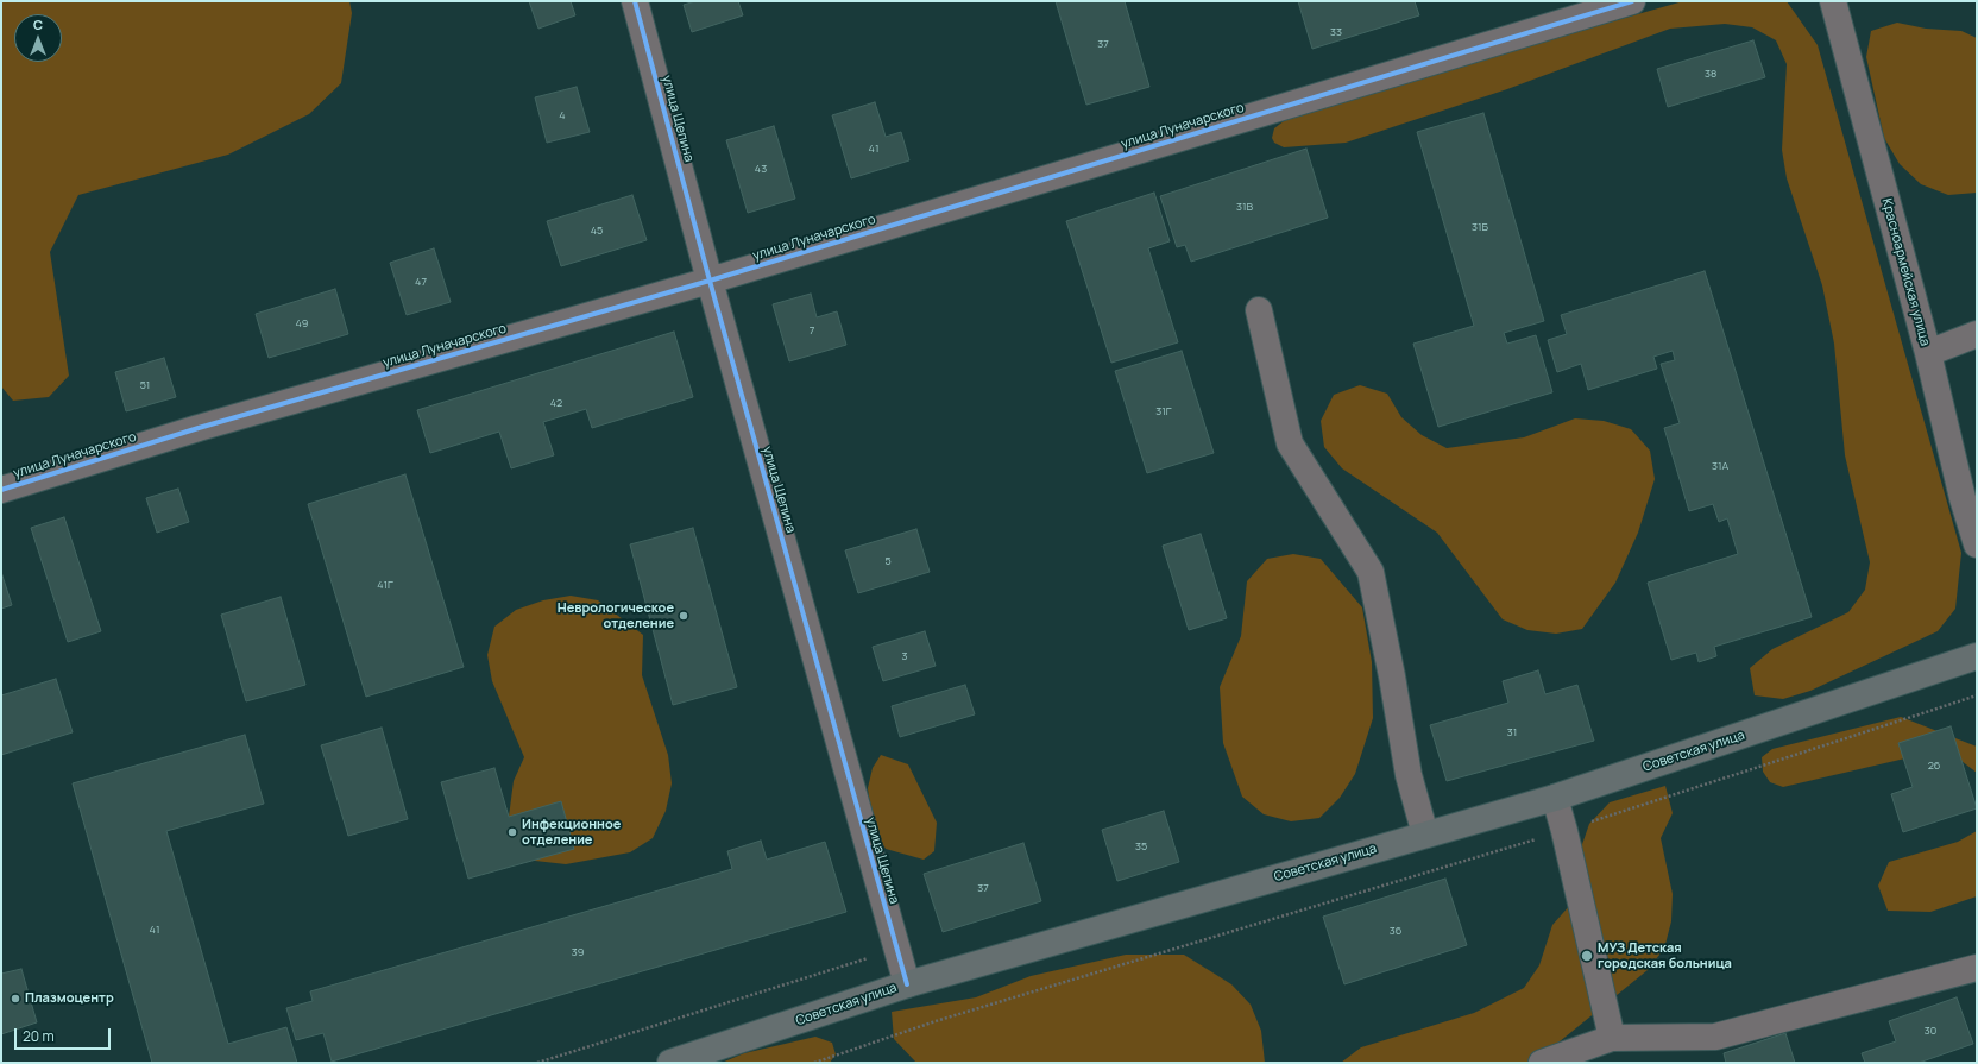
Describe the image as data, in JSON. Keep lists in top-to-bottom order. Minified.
{"streets":{"main road":["Советская улица"],"street":["улица Щепина","улица Луначарского","Красноармейская улица"]},"crossings":[["улица Щепина","улица Луначарского"],["улица Щепина","Советская улица"]],"places":["Неврологическое отделение","Инфекционное отделение","МУЗ Детская городская больница","Плазмоцентр"],"house_numbers":["33","37","38","4","41","43","31В","31Б","45","47","49","7","51","42","31Г","31А","5","41Г","3","31","26","35","37","41","36","39","30"],"scale_bar":"20 m","north":"top"}
